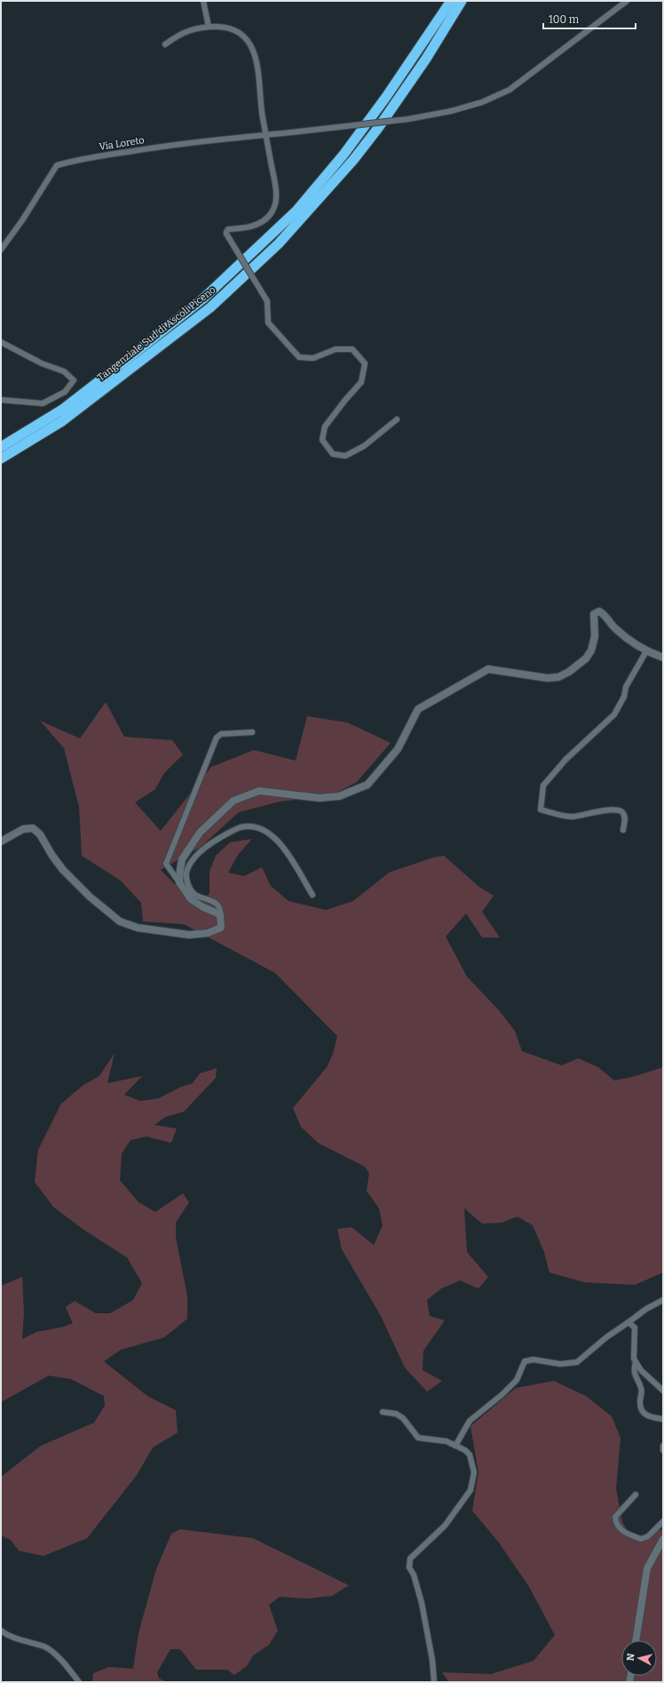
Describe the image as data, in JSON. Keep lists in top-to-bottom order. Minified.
{"streets":{"highway":["Tangenziale Sud di Ascoli Piceno"],"street":["Via Loreto"]},"scale_bar":"100 m","north":"left"}
